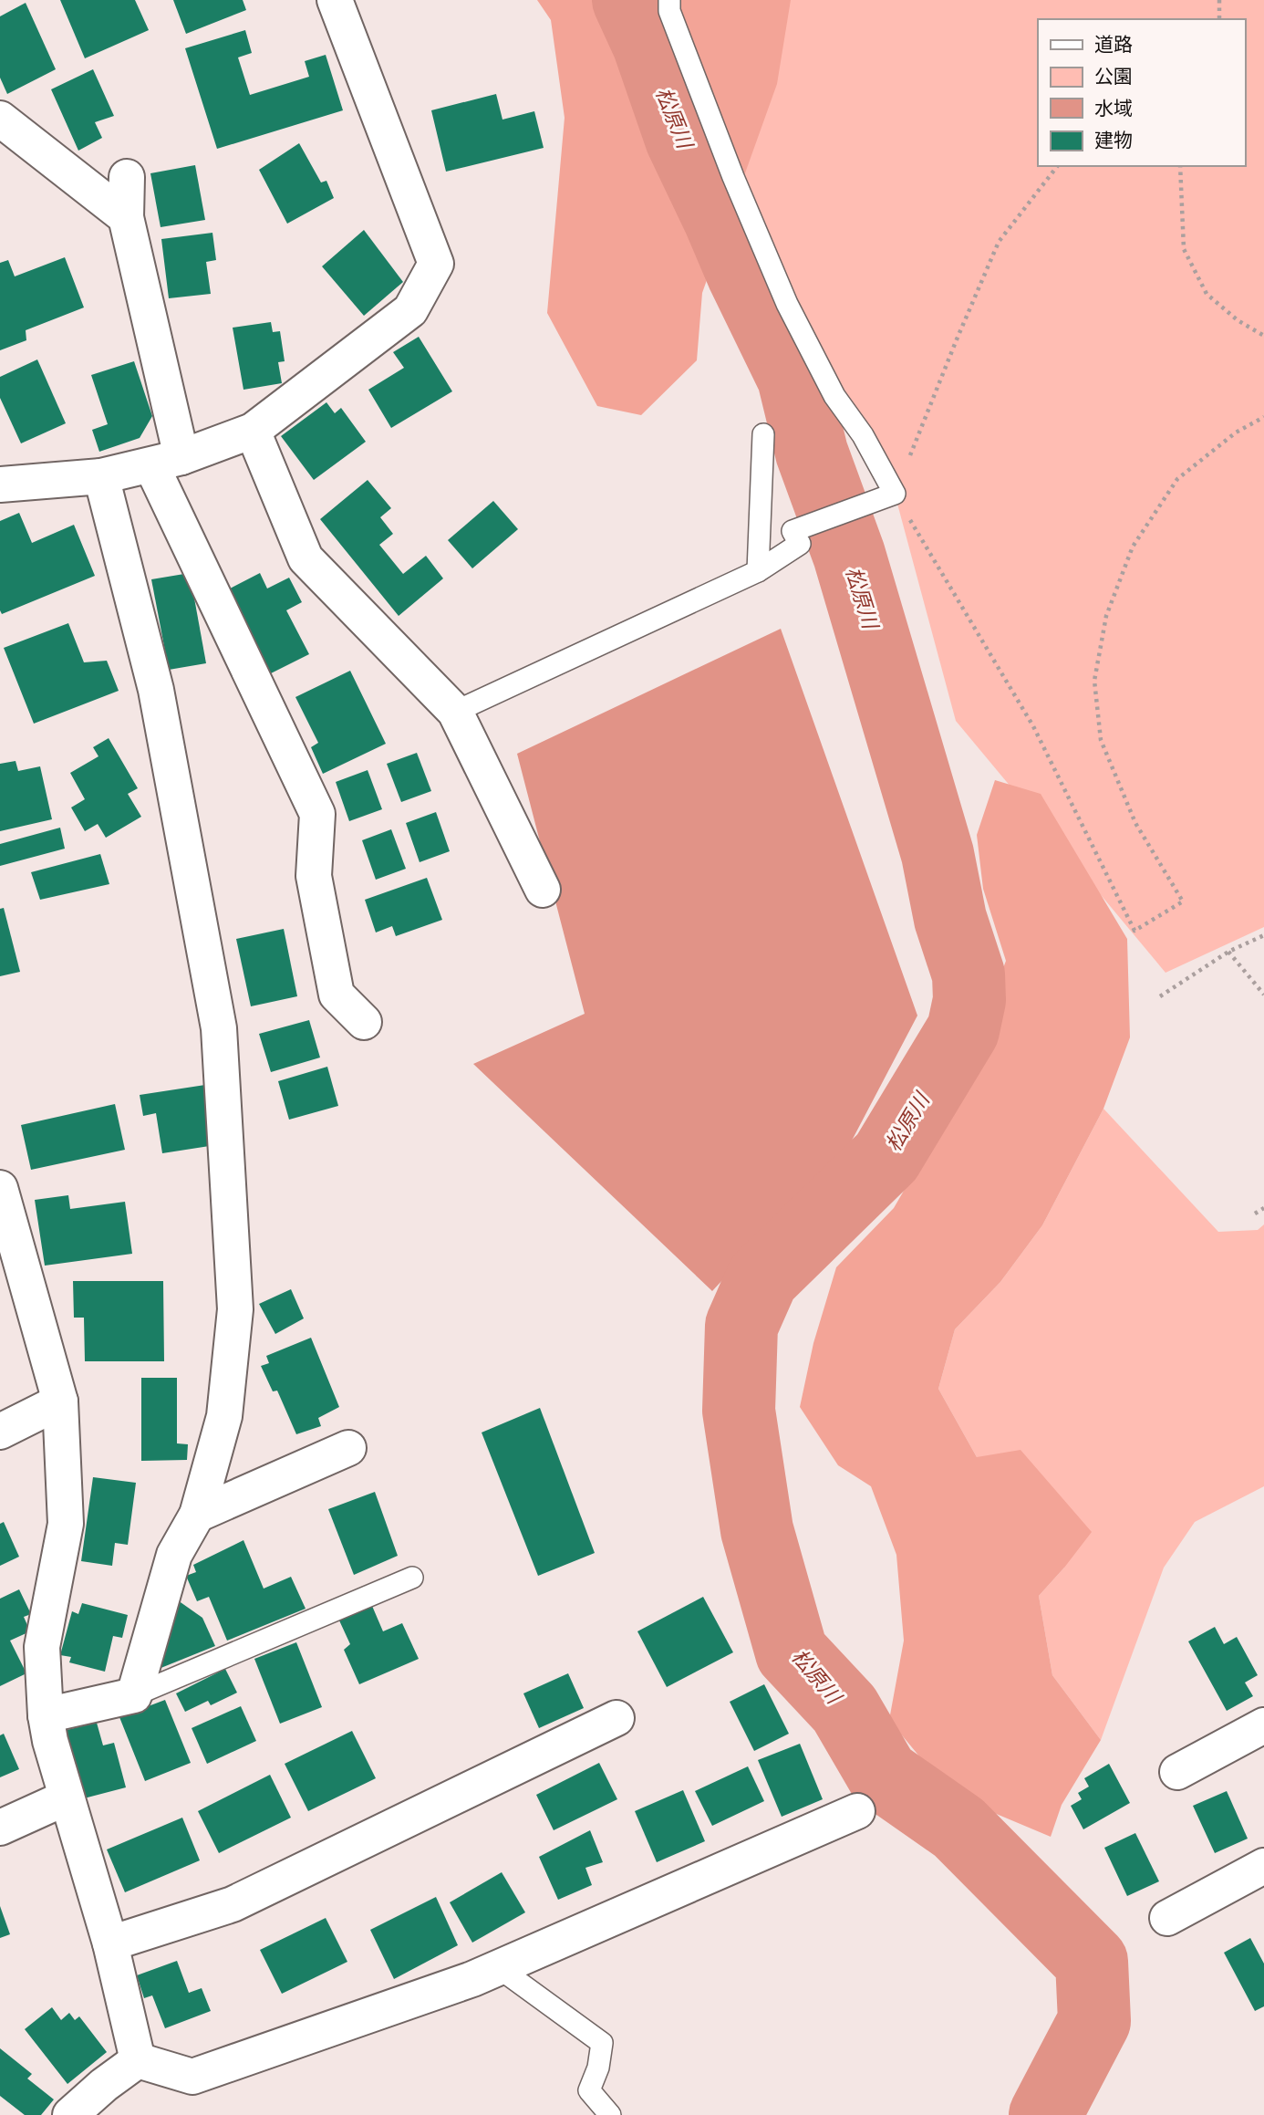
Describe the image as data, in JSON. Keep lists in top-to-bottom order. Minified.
{"water":["松原川"],"legend":["道路","公園","水域","建物"]}
